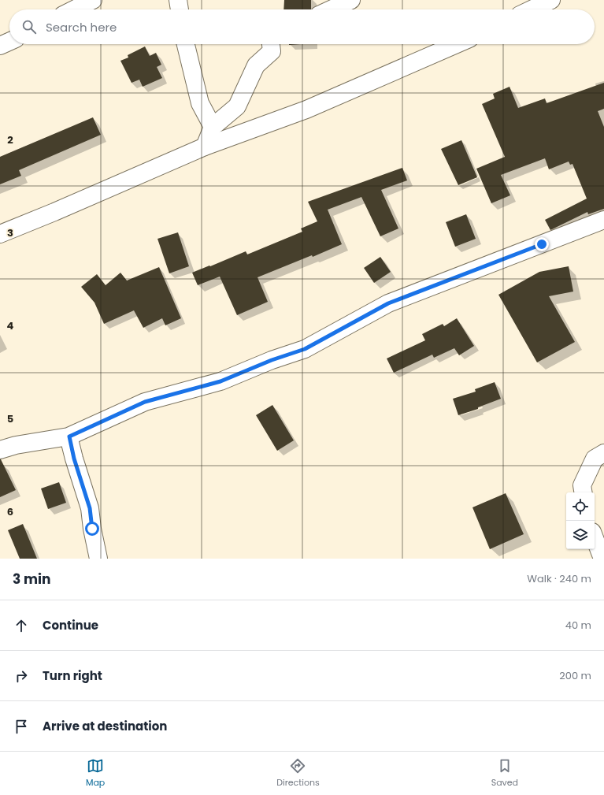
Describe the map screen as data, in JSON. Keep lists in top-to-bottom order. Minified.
{"page":{"search":"Search here","heading":["3 min","Walk · 240 m"],"list":[["Continue","40 m"],["Turn right","200 m"],"Arrive at destination"],"nav":["Map","Directions","Saved"]},"grid":{"rows":["2","3","4","5","6"]}}
